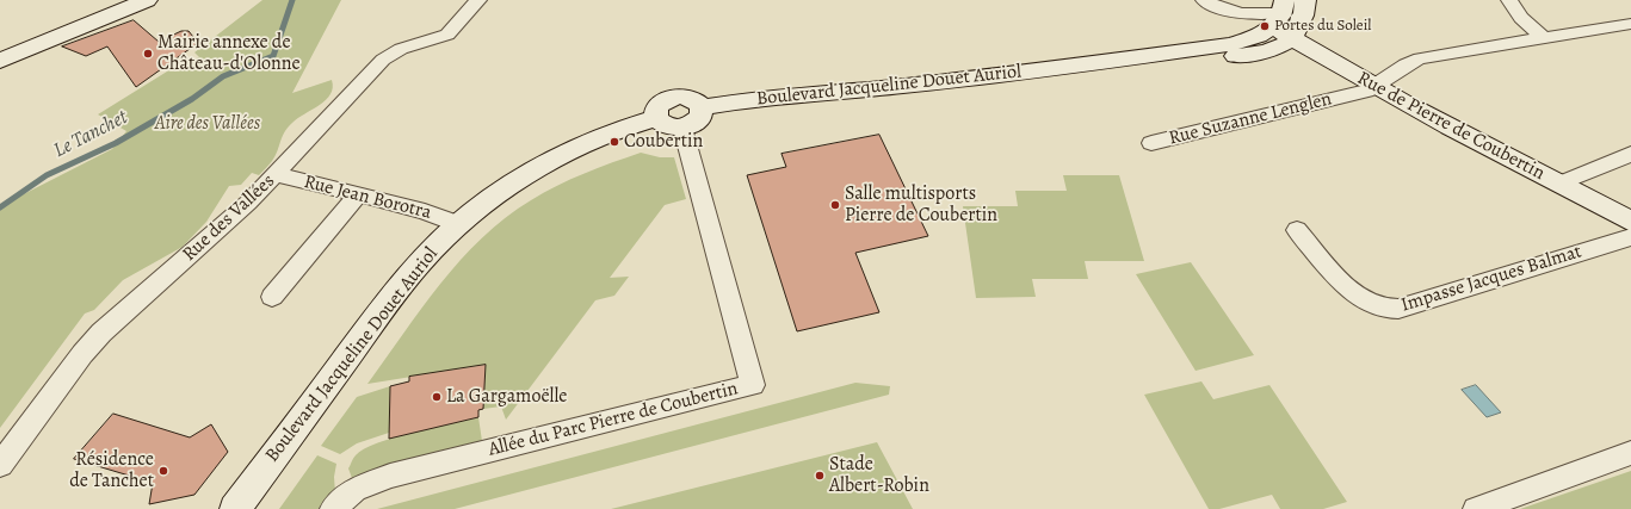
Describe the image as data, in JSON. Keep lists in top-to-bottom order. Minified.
{"streets":{"main road":["Boulevard Jacqueline Douet Auriol","Rue de Pierre de Coubertin"],"street":["Rue Suzanne Lenglen","Rue Jean Borotra","Rue des Vallées","Impasse Jacques Balmat","Allée du Parc Pierre de Coubertin"]},"crossings":[["Boulevard Jacqueline Douet Auriol","Rue de Pierre de Coubertin"],["Boulevard Jacqueline Douet Auriol","Rue Jean Borotra"],["Boulevard Jacqueline Douet Auriol","Allée du Parc Pierre de Coubertin"],["Rue Suzanne Lenglen","Rue de Pierre de Coubertin"],["Rue Jean Borotra","Rue des Vallées"]],"water":["Le Tanchet"],"parks":["Aire des Vallées"],"places":["Portes du Soleil","Mairie annexe de Château-d'Olonne","Coubertin","Salle multisports Pierre de Coubertin","La Gargamoëlle","Résidence de Tanchet","Stade Albert-Robin"]}
